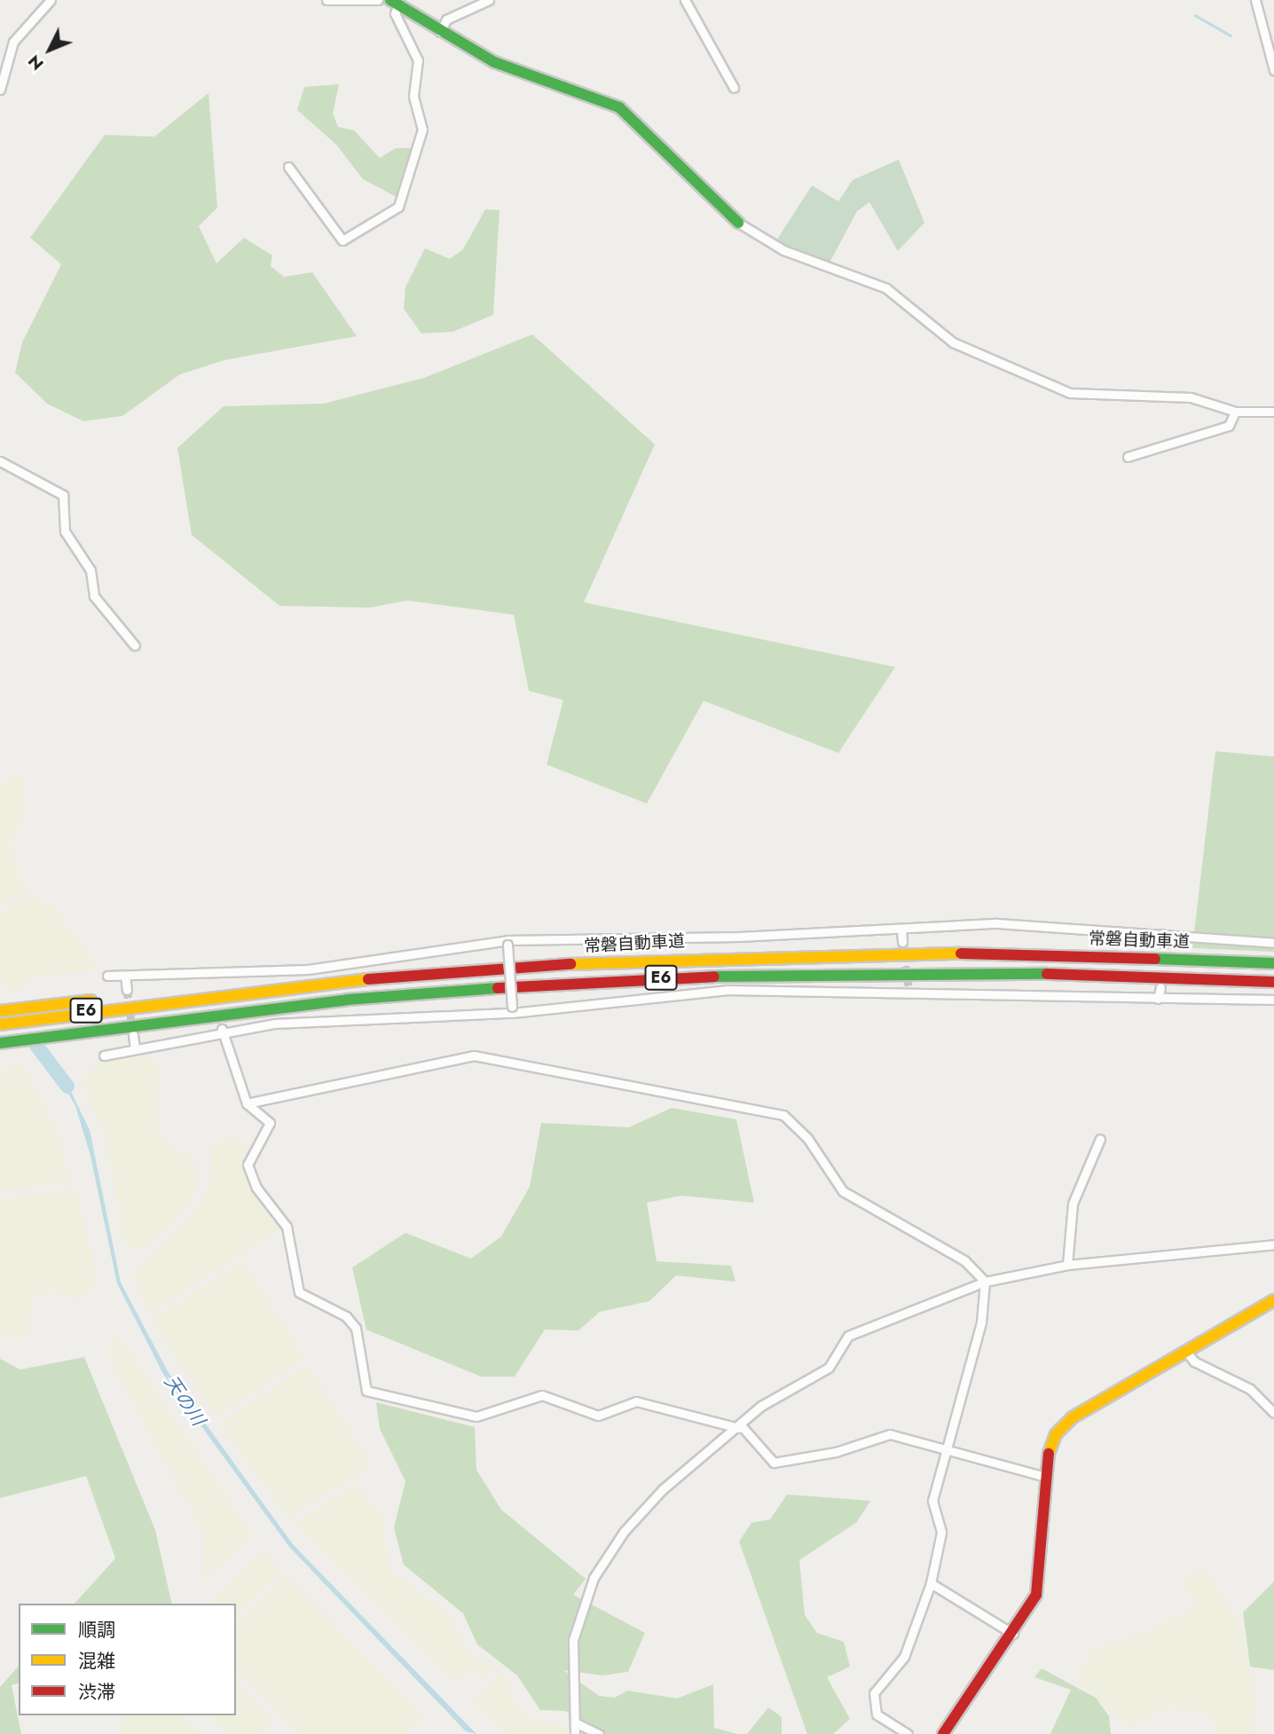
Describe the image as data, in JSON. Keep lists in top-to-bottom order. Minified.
{"streets":{"main road":["常磐自動車道","E6"]},"water":["天の川"],"legend":["順調","混雑","渋滞"],"north":"bottom left"}
